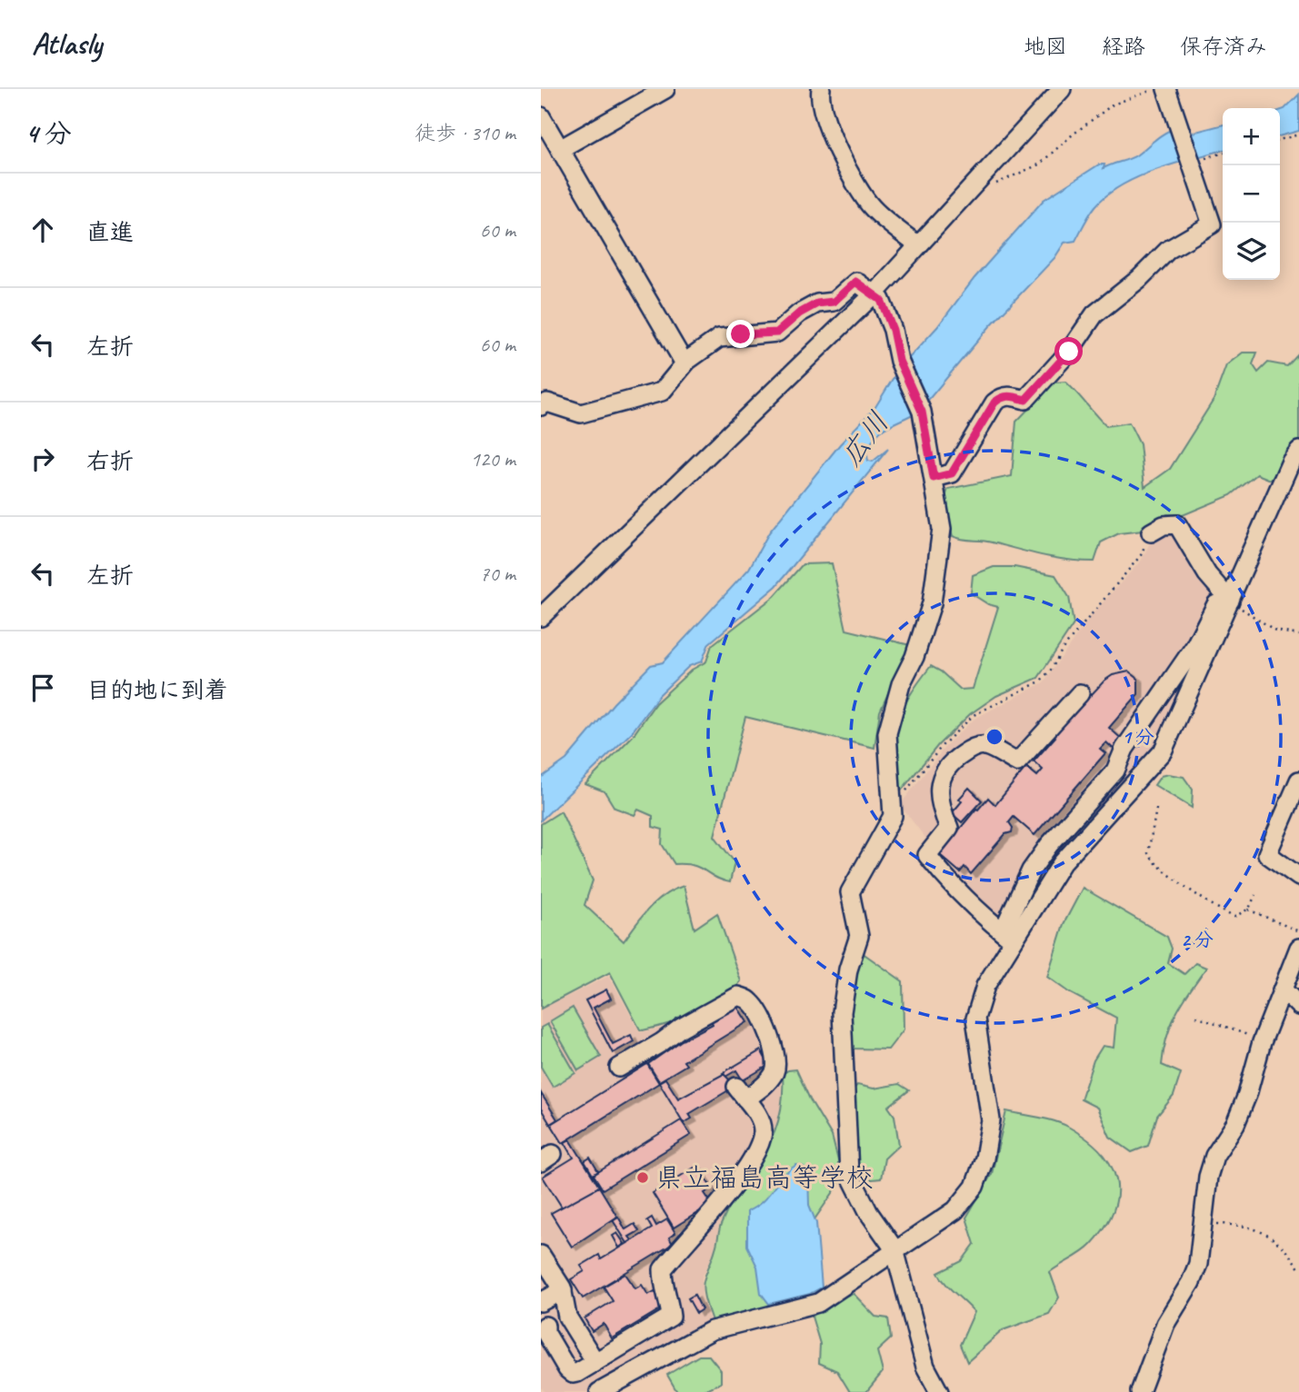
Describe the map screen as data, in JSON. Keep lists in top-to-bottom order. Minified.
{"water":["広川"],"places":["県立福島高等学校"],"page":{"header":"Atlasly","nav":["地図","経路","保存済み"],"heading":["4 分","徒歩 · 310 m"],"map_buttons":["+","−"],"list":[["直進","60 m"],["左折","60 m"],["右折","120 m"],["左折","70 m"],"目的地に到着"]},"rings":["1 分","2 分"]}
